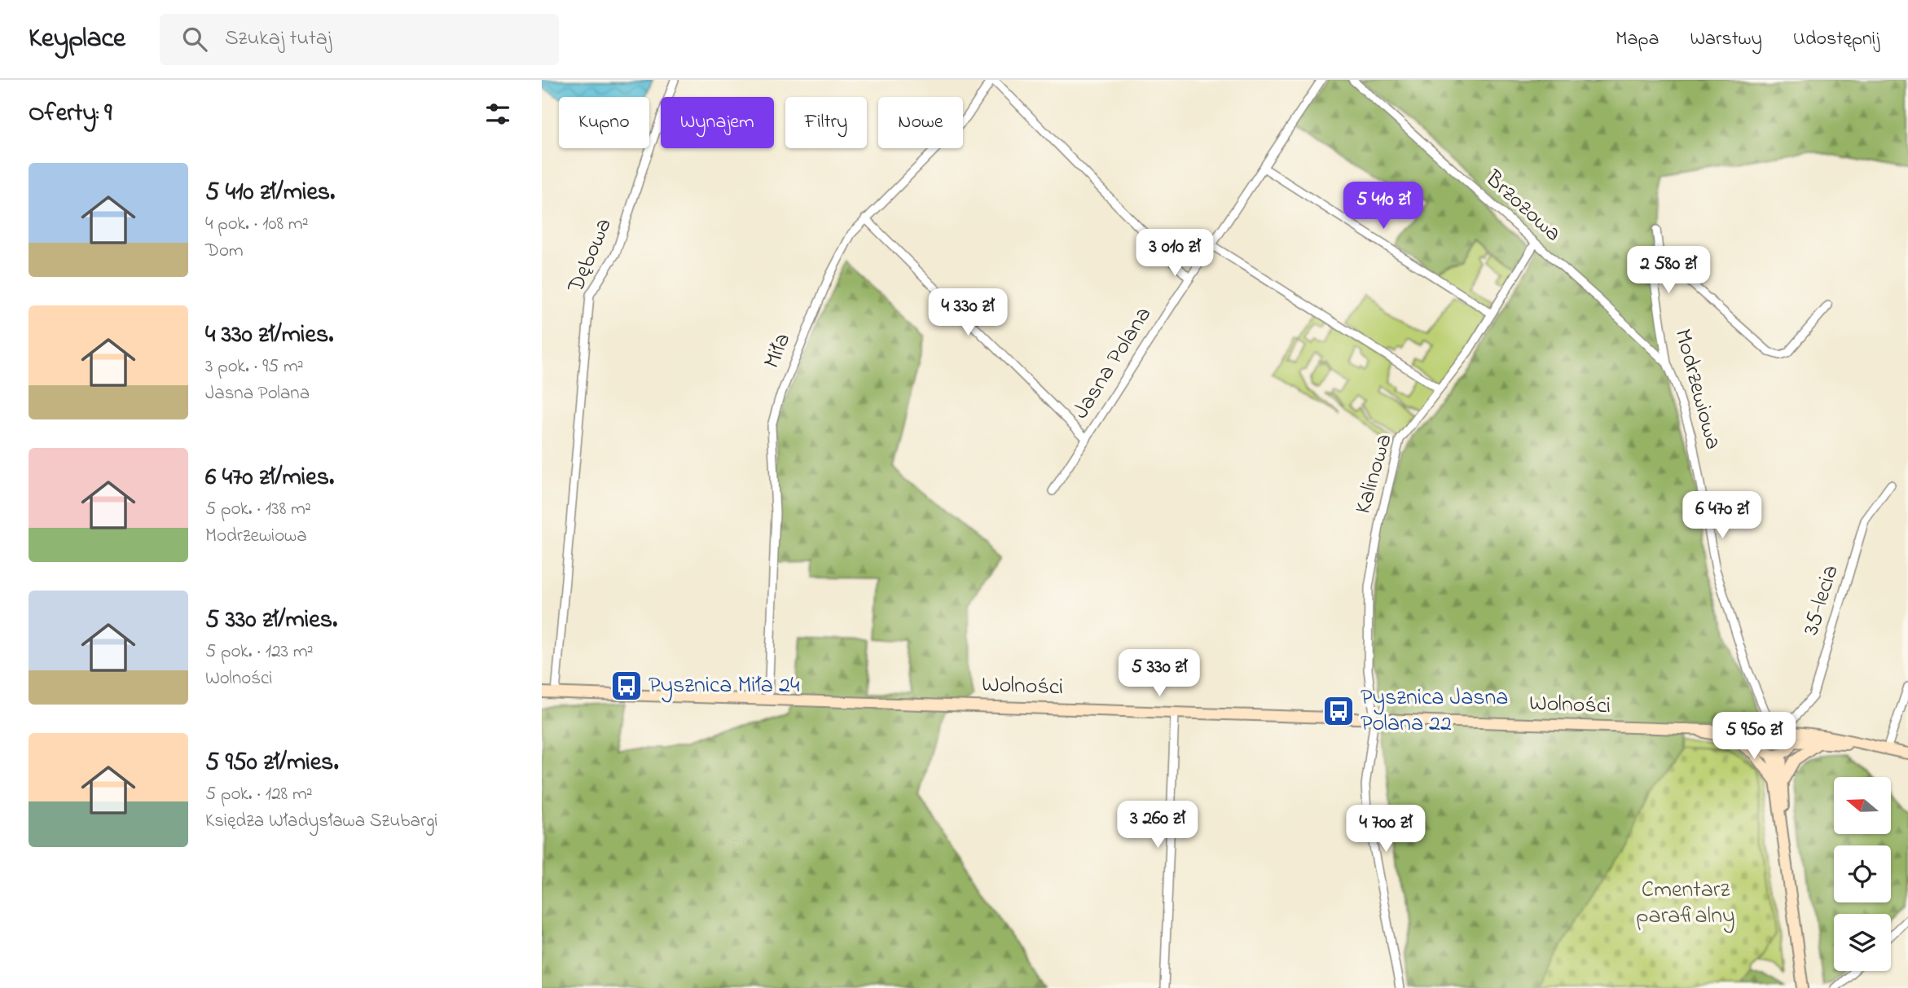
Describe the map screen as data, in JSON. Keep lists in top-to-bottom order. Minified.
{"streets":{"street":["Brzozowa","Dębowa","Miła","Jasna Polana","Modrzewiowa","Kalinowa","35-lecia","Wolności"]},"crossings":[["Brzozowa","Modrzewiowa"],["Brzozowa","Kalinowa"],["Dębowa","Wolności"],["Miła","Jasna Polana"],["Miła","Wolności"],["Modrzewiowa","35-lecia"],["Modrzewiowa","Wolności"],["Kalinowa","Wolności"],["35-lecia","Wolności"]],"parks":["Cmentarz parafialny"],"places":{"bus stop":["Pysznica Miła 24","Pysznica Jasna Polana 22"]},"north":"left","page":{"header":"Keyplace","search":"Szukaj tutaj","nav":["Mapa","Warstwy","Udostępnij"],"heading":"Oferty: 9","chip":["Kupno","Wynajem","Filtry","Nowe"],"list":[{"name":"5 410 zł/mies.","note":"4 pok. · 108 m² · Dom"},{"name":"4 330 zł/mies.","note":"3 pok. · 95 m² · Jasna Polana"},{"name":"6 470 zł/mies.","note":"5 pok. · 138 m² · Modrzewiowa"},{"name":"5 330 zł/mies.","note":"5 pok. · 123 m² · Wolności"},{"name":"5 950 zł/mies.","note":"5 pok. · 128 m² · Księdza Władysława Szubargi"}],"price":["5 410 zł","3 010 zł","2 580 zł","4 330 zł","6 470 zł","5 330 zł","5 950 zł","3 260 zł","4 700 zł"]}}
